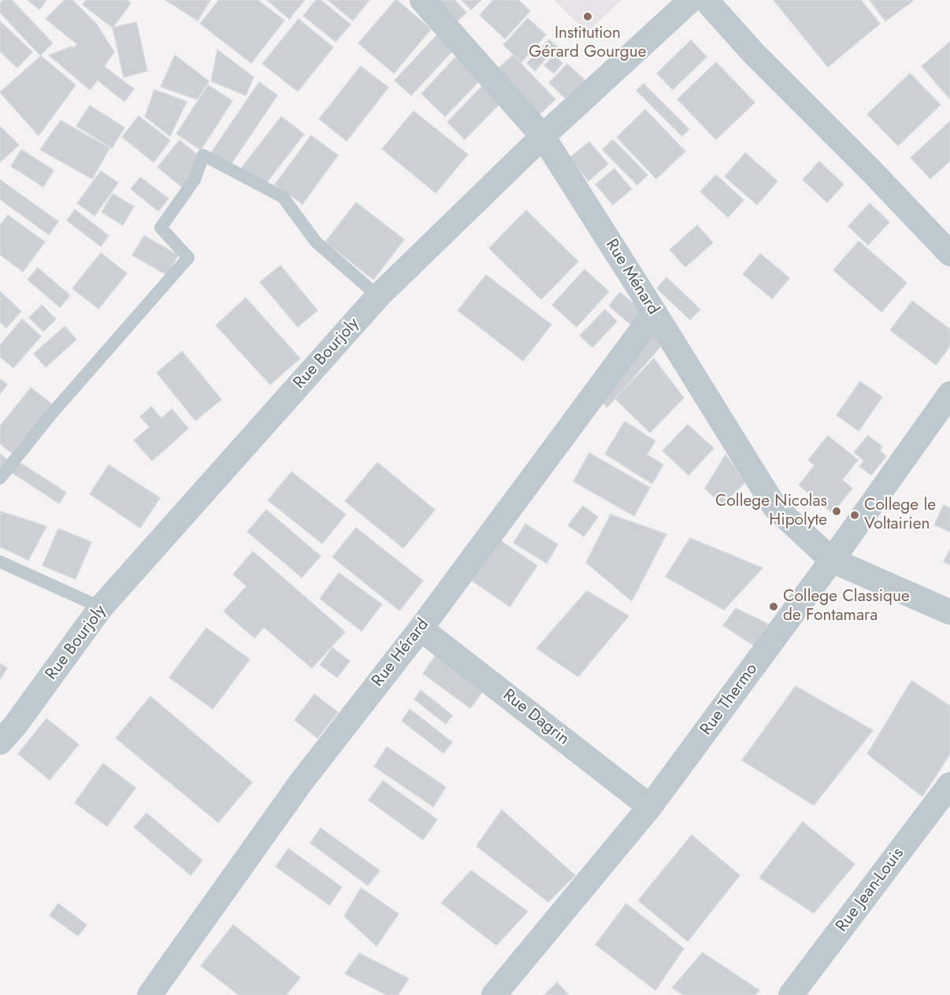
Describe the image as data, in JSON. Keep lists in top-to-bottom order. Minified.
{"streets":{"street":["Rue Ménard","Rue Bourjoly","Rue Hérard","Rue Thermo","Rue Dagrin","Rue Jean-Louis"]},"crossings":[["Rue Ménard","Rue Bourjoly"],["Rue Ménard","Rue Hérard"],["Rue Ménard","Rue Thermo"],["Rue Hérard","Rue Dagrin"],["Rue Thermo","Rue Dagrin"]],"places":["Institution Gérard Gourgue","College Nicolas Hipolyte","College le Voltairien","College Classique de Fontamara"]}
